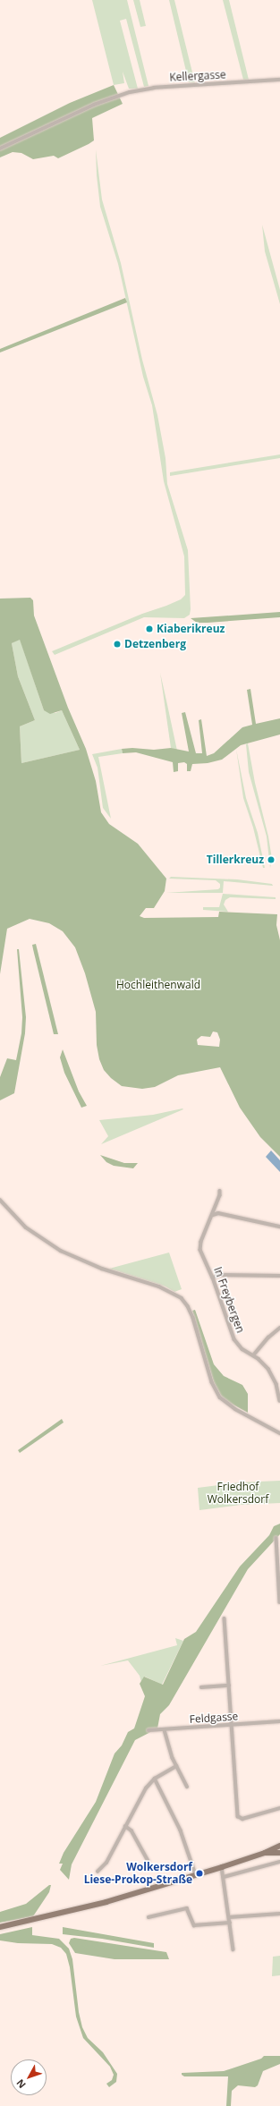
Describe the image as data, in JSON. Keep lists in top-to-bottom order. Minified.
{"streets":{"street":["Kellergasse","In Freybergen","Feldgasse"]},"parks":["Hochleithenwald","Friedhof Wolkersdorf"],"places":["Kiaberikreuz","Detzenberg","Tillerkreuz","Wolkersdorf Liese-Prokop-Straße"],"north":"bottom left"}
